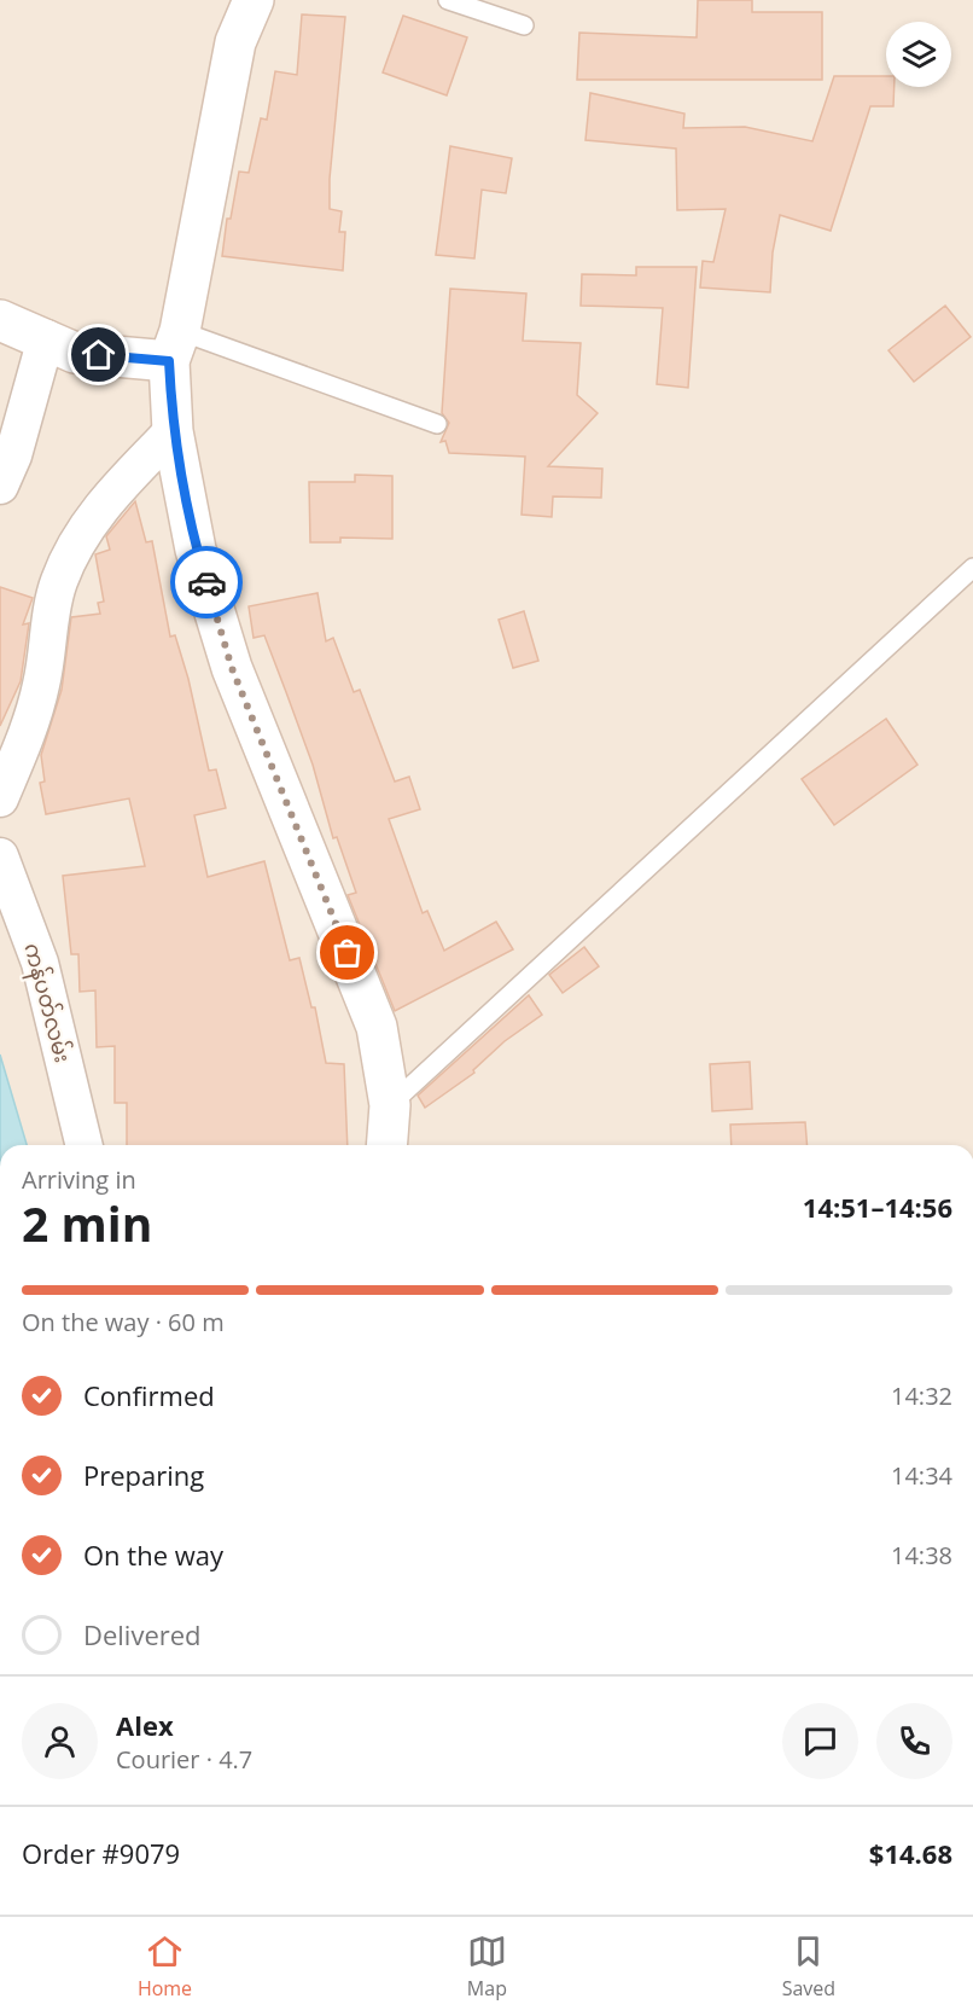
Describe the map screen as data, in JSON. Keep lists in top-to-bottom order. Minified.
{"streets":{"street":["ကန်ပတ်လမ်း"]},"page":{"heading":["2 min","Arriving in","14:51–14:56"],"panel":["Alex","Courier · 4.7","Order #9079","$14.68"],"bar":"On the way · 60 m","list":[["Confirmed","14:32"],["Preparing","14:34"],["On the way","14:38"],"Delivered"],"tabs":["Home","Map","Saved"]}}
